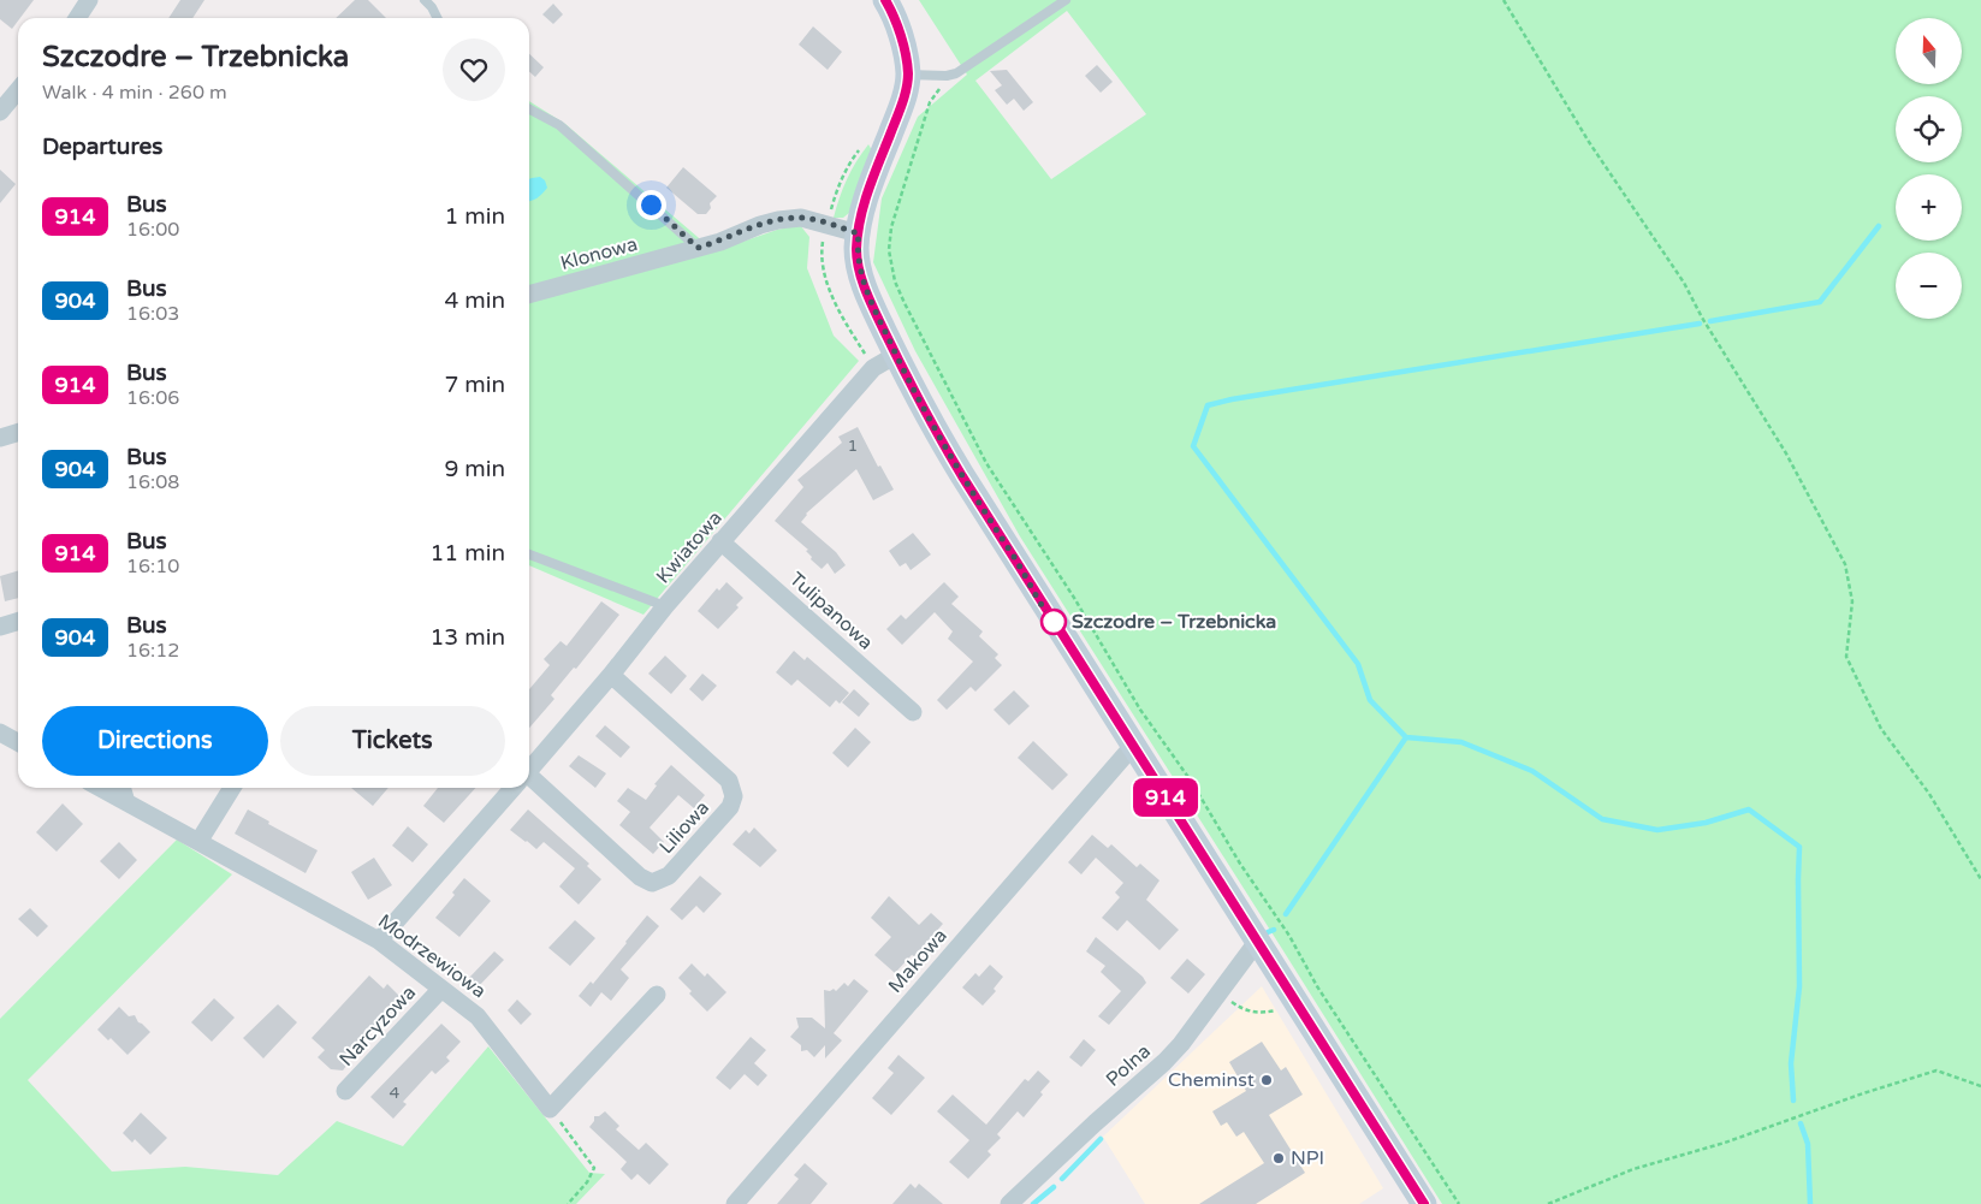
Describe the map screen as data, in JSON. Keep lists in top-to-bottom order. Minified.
{"streets":{"street":["Klonowa","Kwiatowa","Tulipanowa","Liliowa","Modrzewiowa","Makowa","Narcyzowa","Polna"]},"crossings":[["Kwiatowa","Tulipanowa"],["Kwiatowa","Liliowa"],["Kwiatowa","Modrzewiowa"],["Modrzewiowa","Narcyzowa"]],"places":["Szczodre – Trzebnicka","Cheminst","NPI"],"lines":["bus line 914"],"house_numbers":["1","4"],"north":"top","page":{"on_map":"914","map_buttons":["+","−"],"heading":[["Szczodre – Trzebnicka","Walk · 4 min · 260 m"],"Departures"],"list":[{"mark":"914","name":"Bus","note":"16:00","value":"1 min"},{"mark":"904","name":"Bus","note":"16:03","value":"4 min"},{"mark":"914","name":"Bus","note":"16:06","value":"7 min"},{"mark":"904","name":"Bus","note":"16:08","value":"9 min"},{"mark":"914","name":"Bus","note":"16:10","value":"11 min"},{"mark":"904","name":"Bus","note":"16:12","value":"13 min"}],"buttons":["Directions","Tickets"]}}
